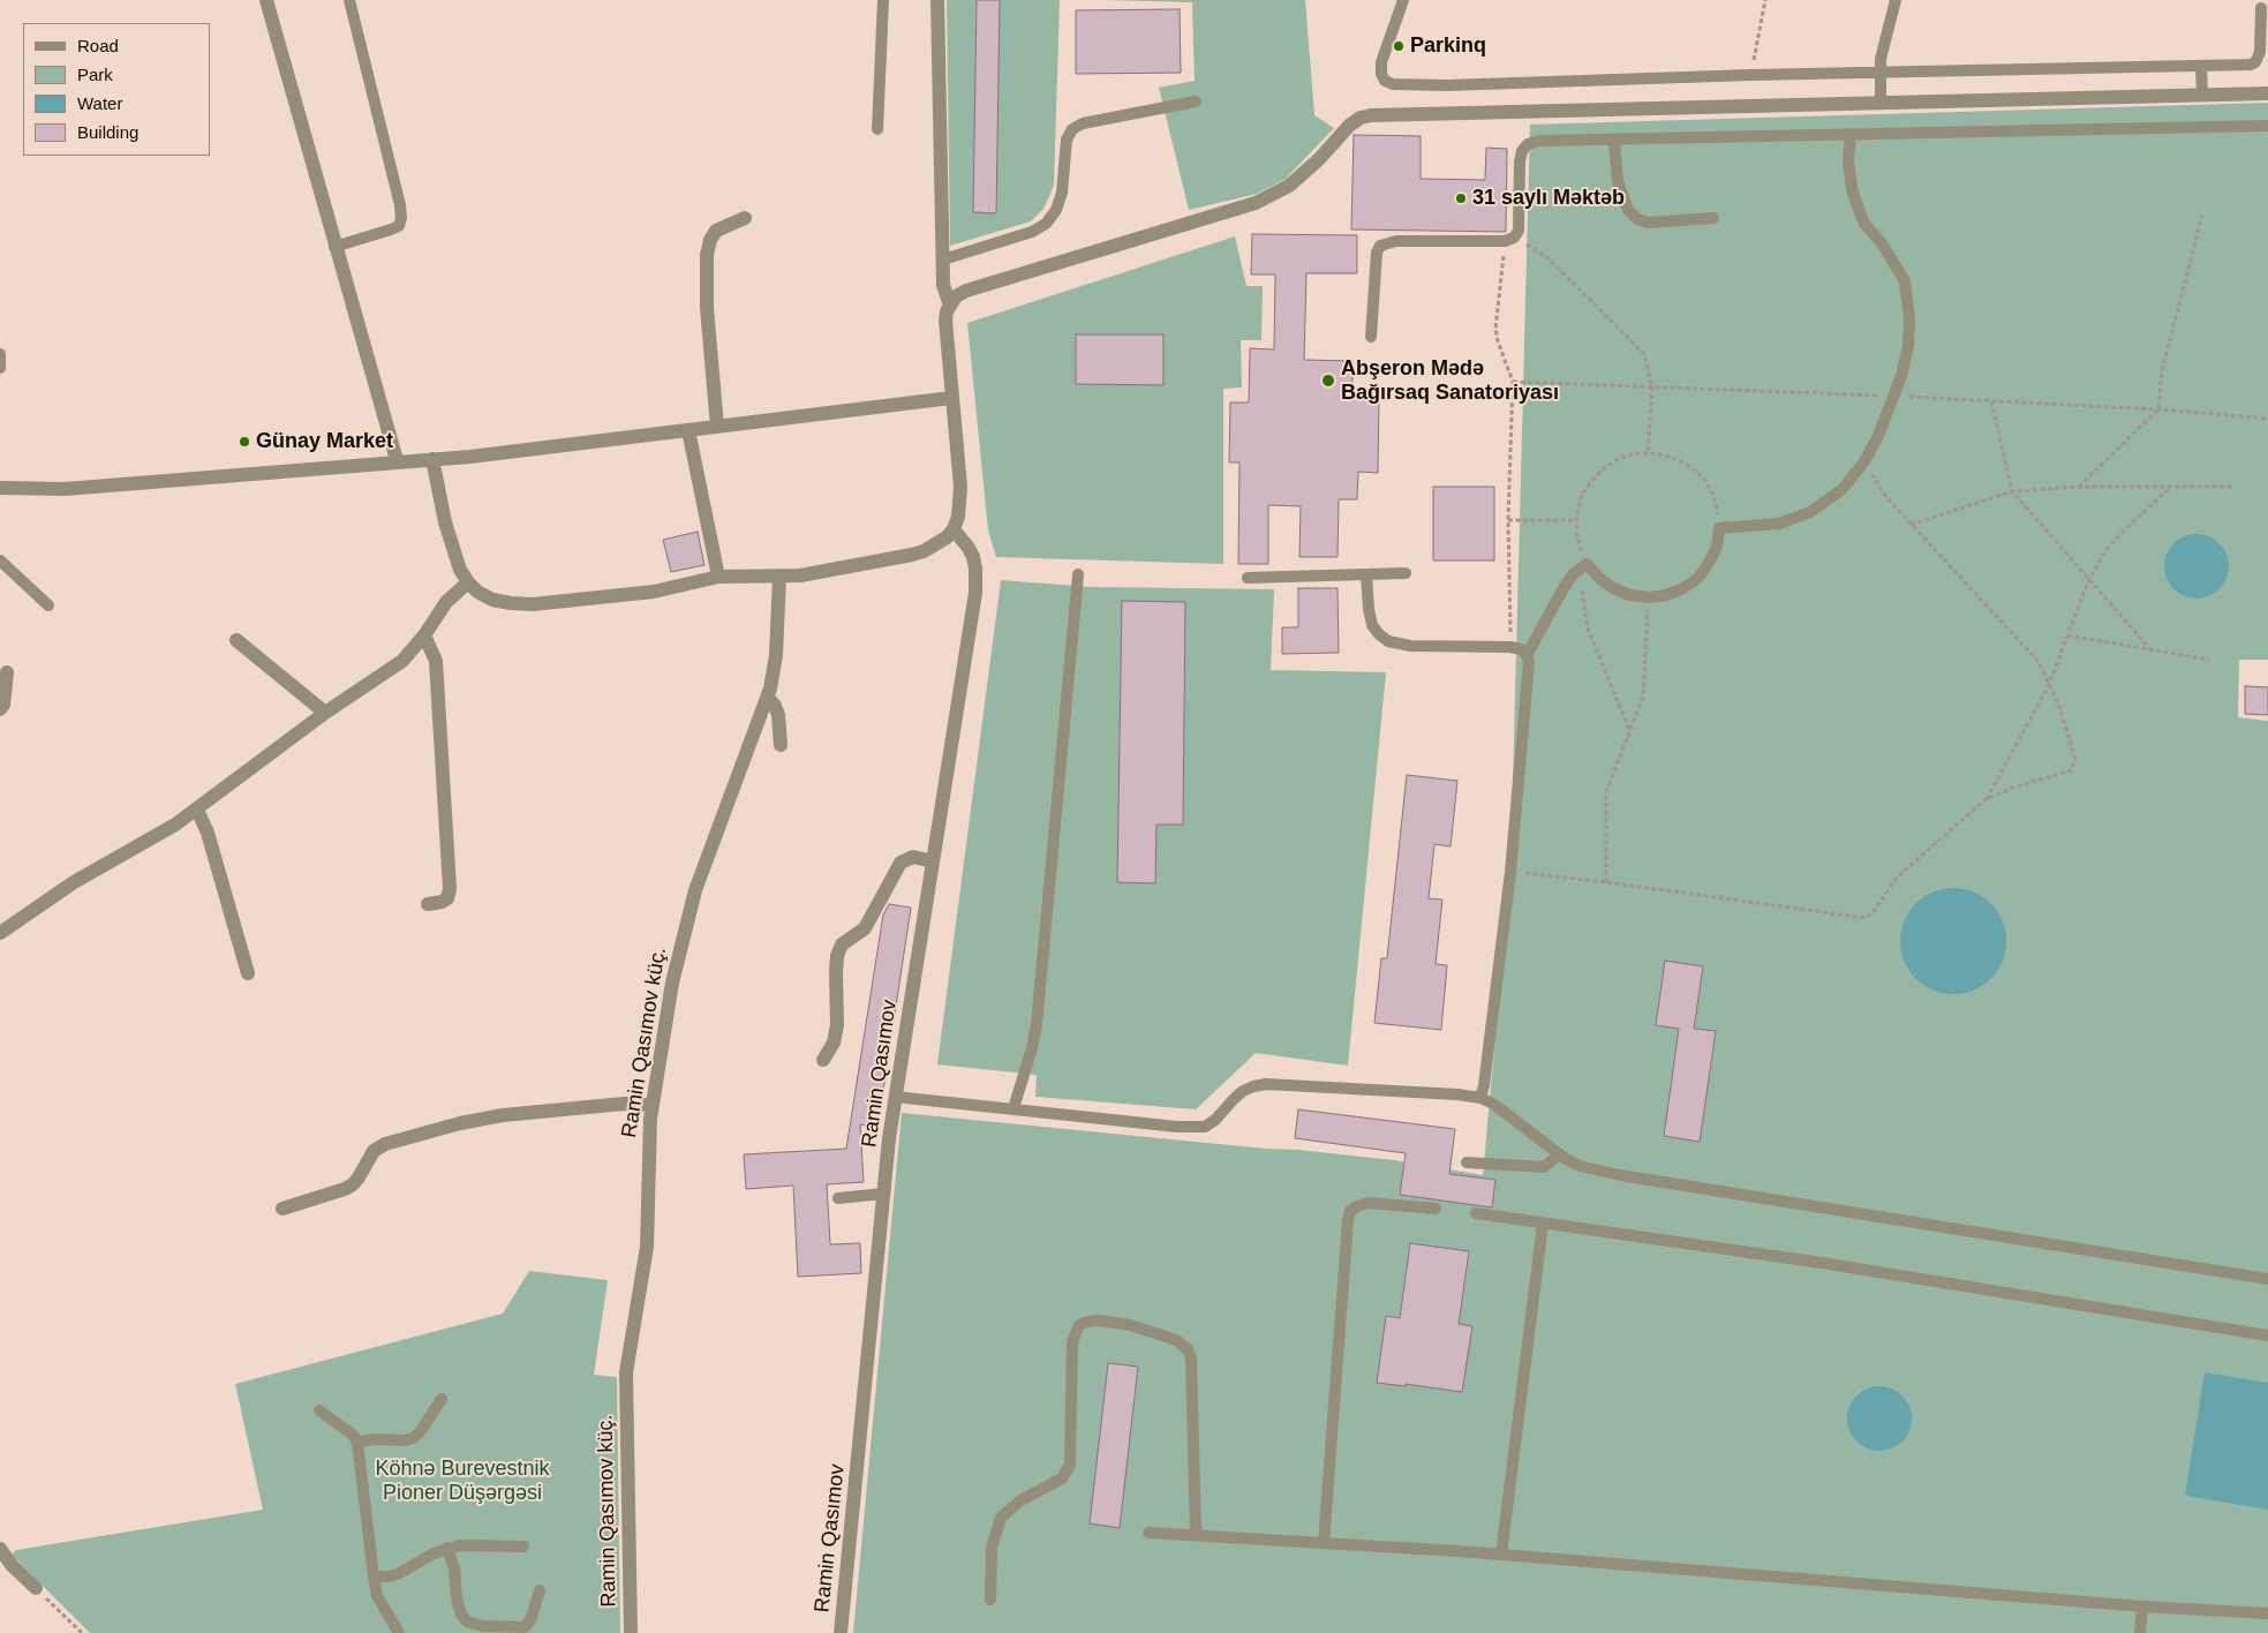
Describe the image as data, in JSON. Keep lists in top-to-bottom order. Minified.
{"streets":{"street":["Ramin Qasımov küç.","Ramin Qasımov"]},"parks":["Köhnə Burevestnik Pioner Düşərgəsi"],"places":["Parkinq","31 saylı Məktəb","Abşeron Mədə Bağırsaq Sanatoriyası","Günay Market"],"legend":["Road","Park","Water","Building"]}
